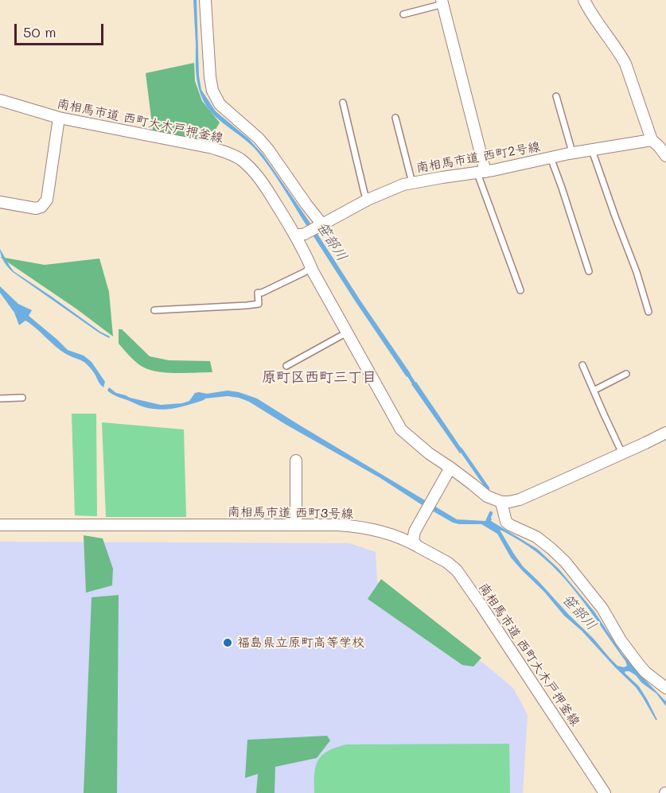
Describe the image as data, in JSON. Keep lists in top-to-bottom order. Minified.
{"streets":{"street":["南相馬市道 西町大木戸押釜線","南相馬市道 西町2号線","南相馬市道 西町3号線"]},"crossings":[["南相馬市道 西町大木戸押釜線","南相馬市道 西町2号線"],["南相馬市道 西町大木戸押釜線","南相馬市道 西町3号線"]],"districts":["原町区西町三丁目"],"water":["笹部川"],"places":["福島県立原町高等学校"],"scale_bar":"50 m"}
